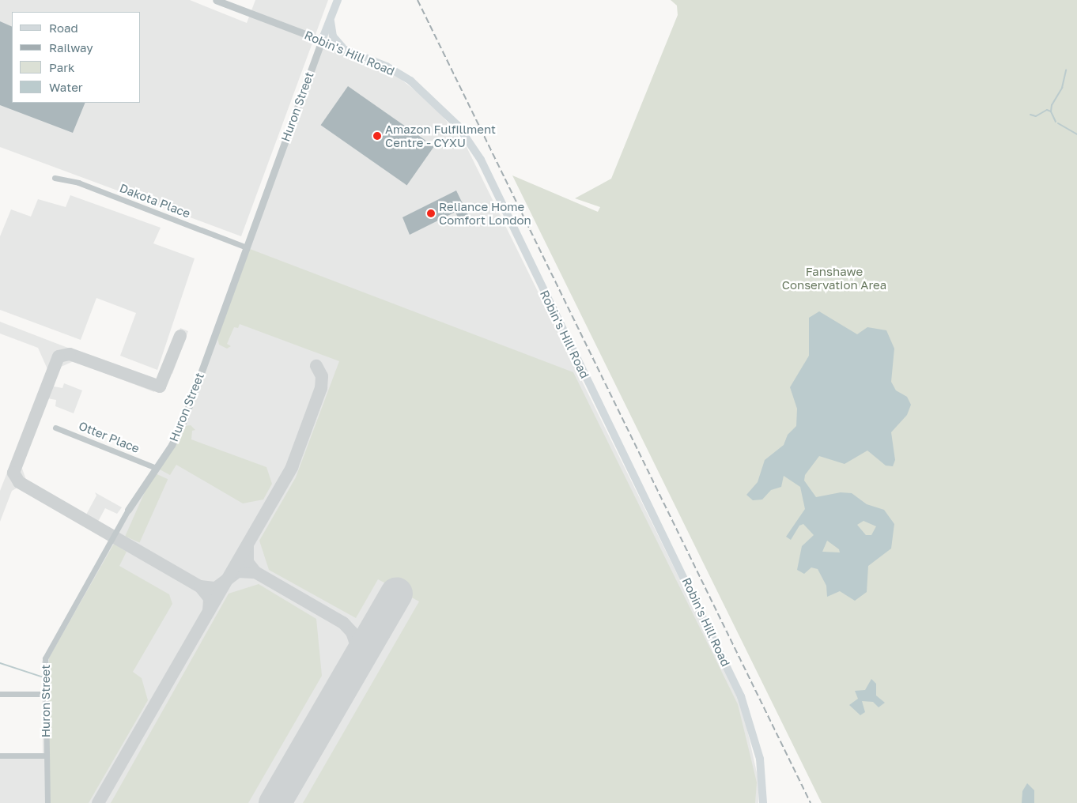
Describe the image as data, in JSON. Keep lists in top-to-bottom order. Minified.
{"streets":{"main road":["Robin's Hill Road","Huron Street"],"street":["Dakota Place","Otter Place"]},"crossings":[["Robin's Hill Road","Huron Street"],["Huron Street","Dakota Place"],["Huron Street","Otter Place"]],"parks":["Fanshawe Conservation Area"],"places":["Amazon Fulfillment Centre - CYXU","Reliance Home Comfort London"],"legend":["Road","Railway","Park","Water"]}
